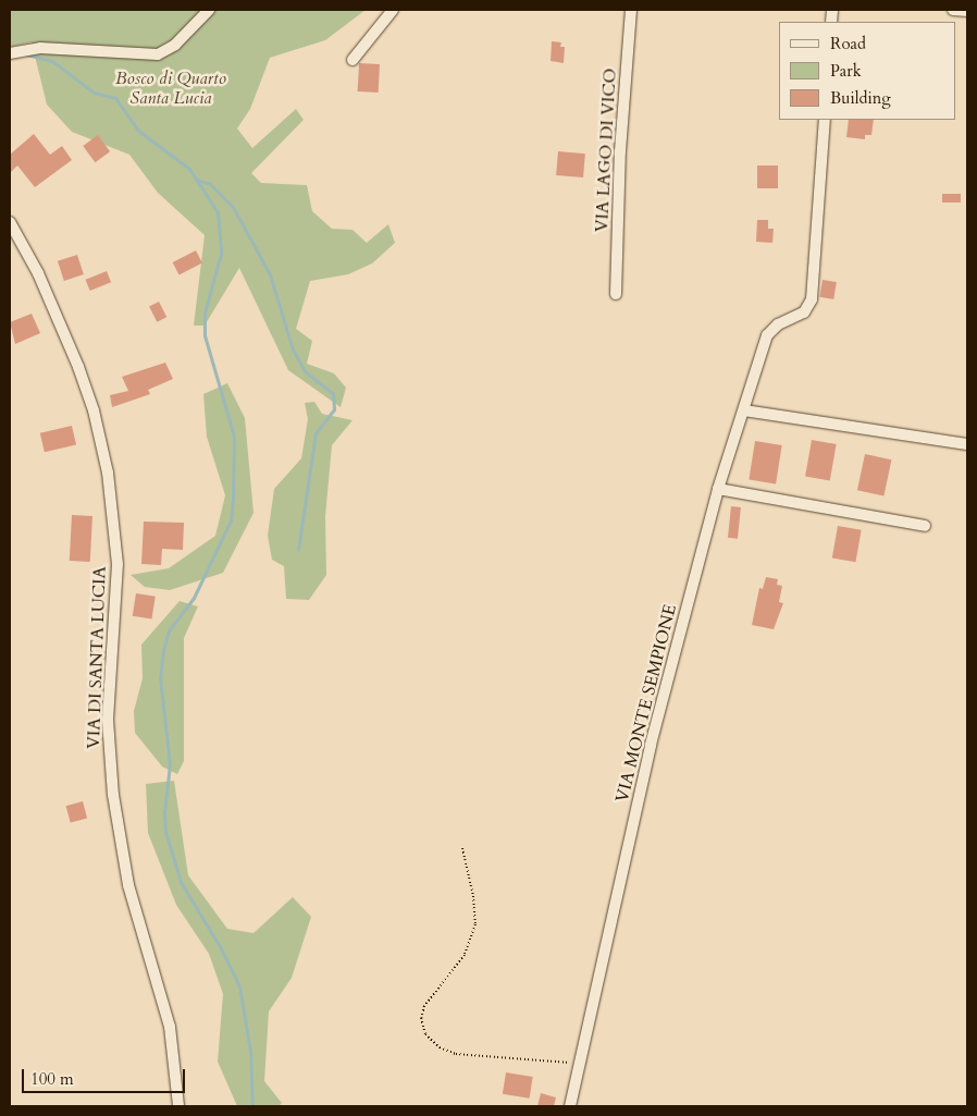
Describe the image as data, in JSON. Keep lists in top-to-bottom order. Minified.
{"streets":{"street":["VIA LAGO DI VICO","VIA DI SANTA LUCIA","VIA MONTE SEMPIONE"]},"parks":["Bosco di Quarto Santa Lucia"],"legend":["Road","Park","Building"],"scale_bar":"100 m"}
